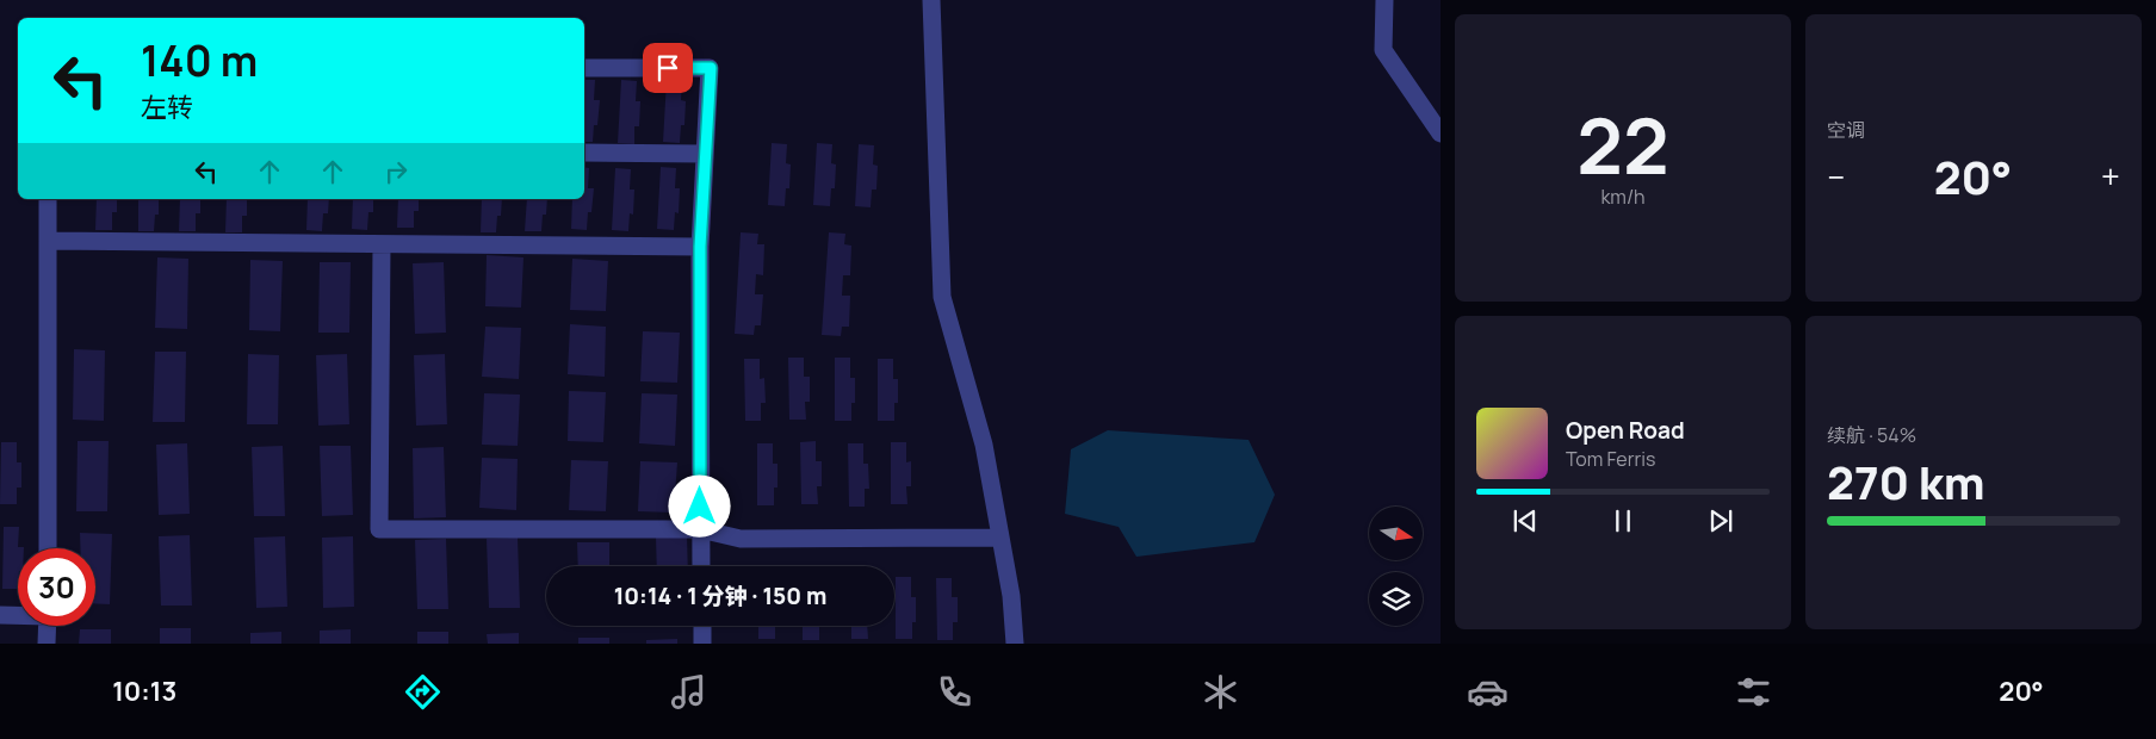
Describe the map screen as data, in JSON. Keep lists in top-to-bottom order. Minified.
{"north":"right","page":{"tile":[["22","km/h"],"空调",["续航 · 54%","270 km"]],"turn":["140 m","左转"],"heat":["−","20°","+"],"song":["Open Road","Tom Ferris"],"limit":"30","trip":"10:14 · 1 分钟 · 150 m","tabs":["10:13","20°"]}}
